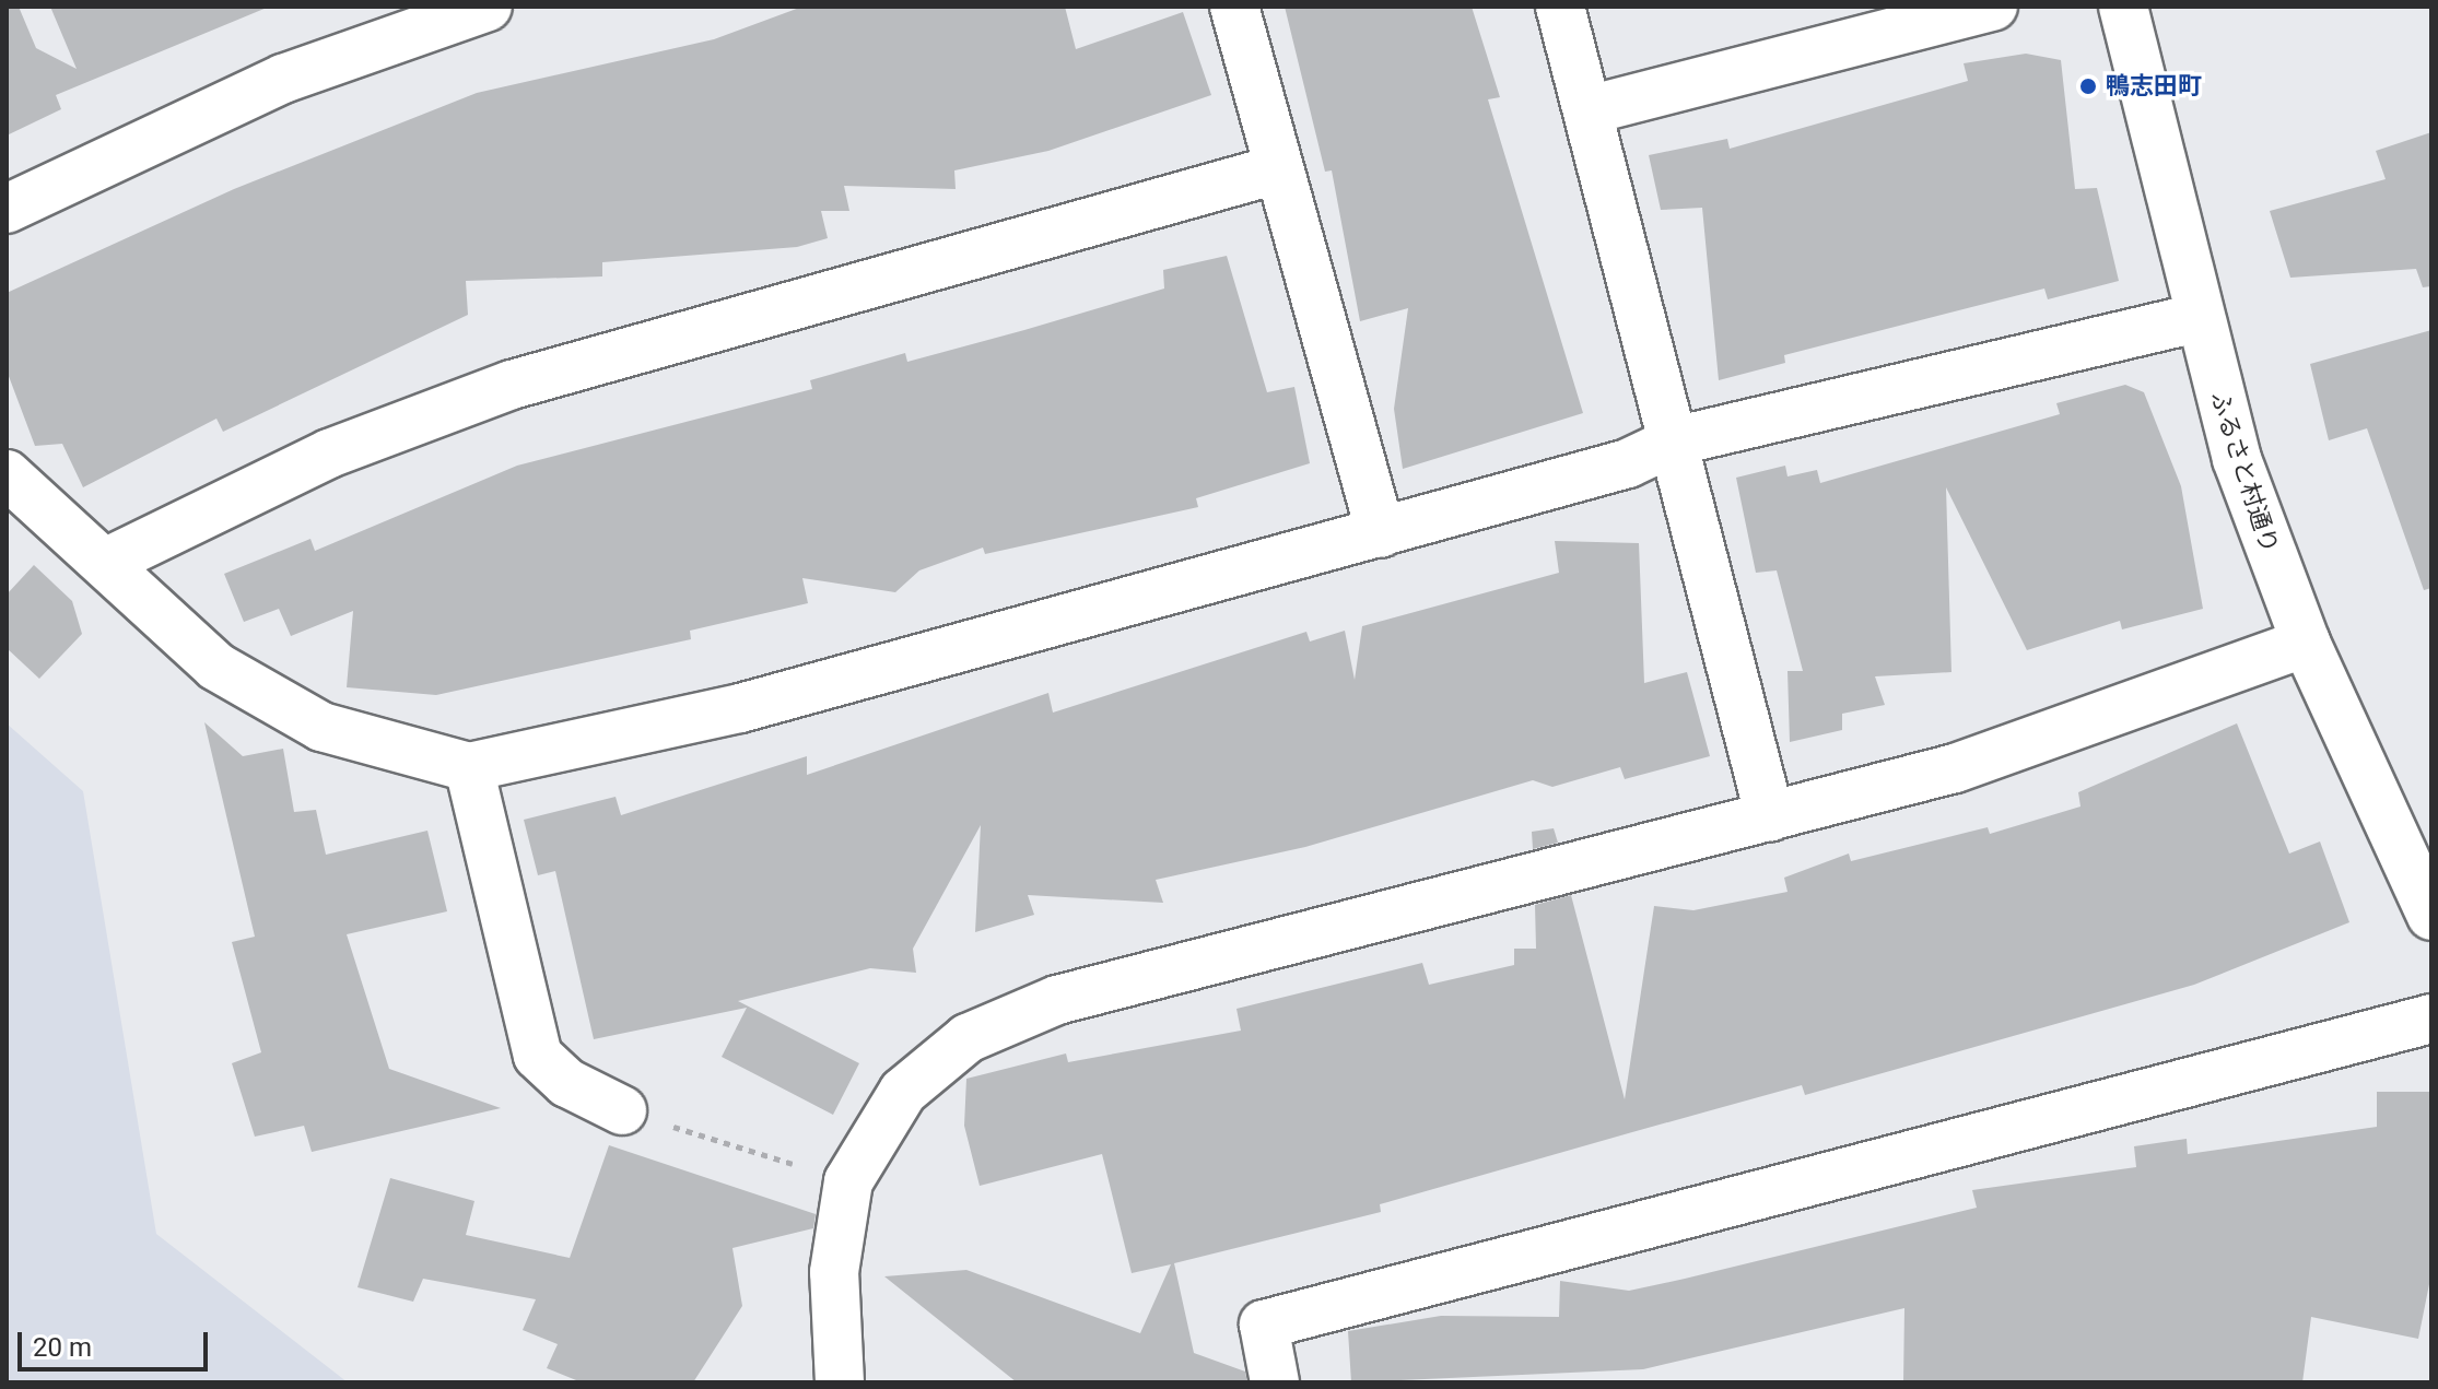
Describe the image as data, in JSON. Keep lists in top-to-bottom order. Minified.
{"streets":{"street":["ふるさと村通り"]},"places":["鴨志田町"],"scale_bar":"20 m"}
